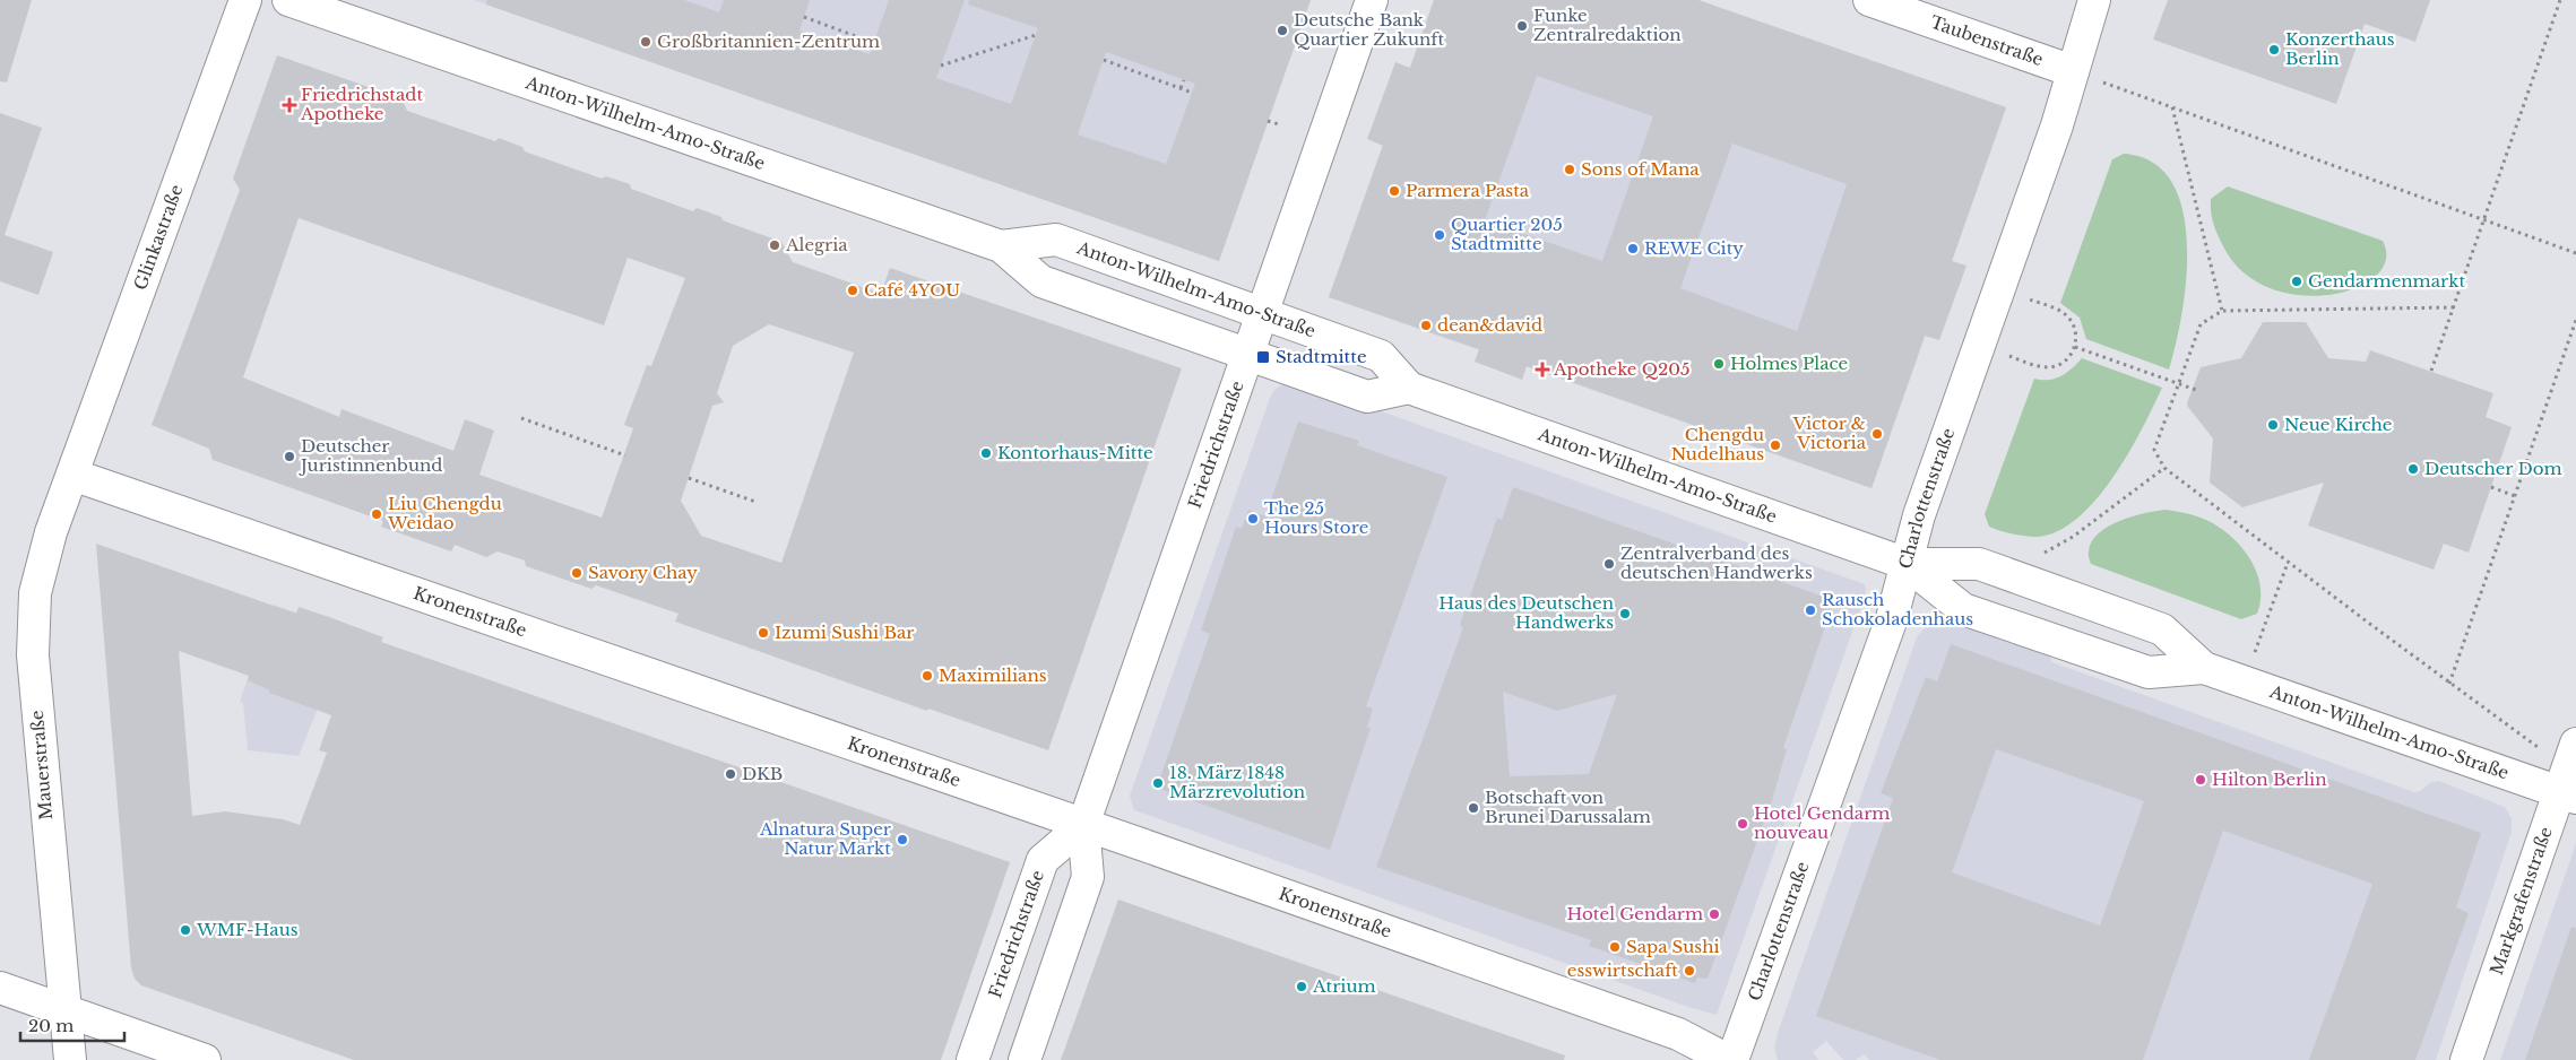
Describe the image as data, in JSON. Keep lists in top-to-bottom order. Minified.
{"streets":{"street":["Taubenstraße","Anton-Wilhelm-Amo-Straße","Glinkastraße","Friedrichstraße","Charlottenstraße","Kronenstraße","Mauerstraße","Markgrafenstraße"]},"crossings":[["Taubenstraße","Charlottenstraße"],["Anton-Wilhelm-Amo-Straße","Friedrichstraße"],["Anton-Wilhelm-Amo-Straße","Charlottenstraße"],["Anton-Wilhelm-Amo-Straße","Markgrafenstraße"],["Glinkastraße","Kronenstraße"],["Glinkastraße","Mauerstraße"],["Friedrichstraße","Kronenstraße"],["Charlottenstraße","Kronenstraße"],["Kronenstraße","Mauerstraße"]],"places":{"other":["Funke Zentralredaktion","Deutsche Bank Quartier Zukunft","Großbritannien-Zentrum","Konzerthaus Berlin","Sons of Mana","Parmera Pasta","Quartier 205 Stadtmitte","Alegria","REWE City","Gendarmenmarkt","Café 4YOU","dean&david","Holmes Place","Neue Kirche","Victor & Victoria","Chengdu Nudelhaus","Kontorhaus-Mitte","Deutscher Juristinnenbund","Deutscher Dom","Liu Chengdu Weidao","The 25 Hours Store","Zentralverband des deutschen Handwerks","Savory Chay","Rausch Schokoladenhaus","Haus des Deutschen Handwerks","Izumi Sushi Bar","Maximilians","DKB","Hilton Berlin","18. März 1848 Märzrevolution","Botschaft von Brunei Darussalam","Hotel Gendarm nouveau","Alnatura Super Natur Markt","Hotel Gendarm","WMF-Haus","Sapa Sushi","esswirtschaft","Atrium"],"health":["Friedrichstadt Apotheke","Apotheke Q205"],"transit":["Stadtmitte"]},"scale_bar":"20 m"}
